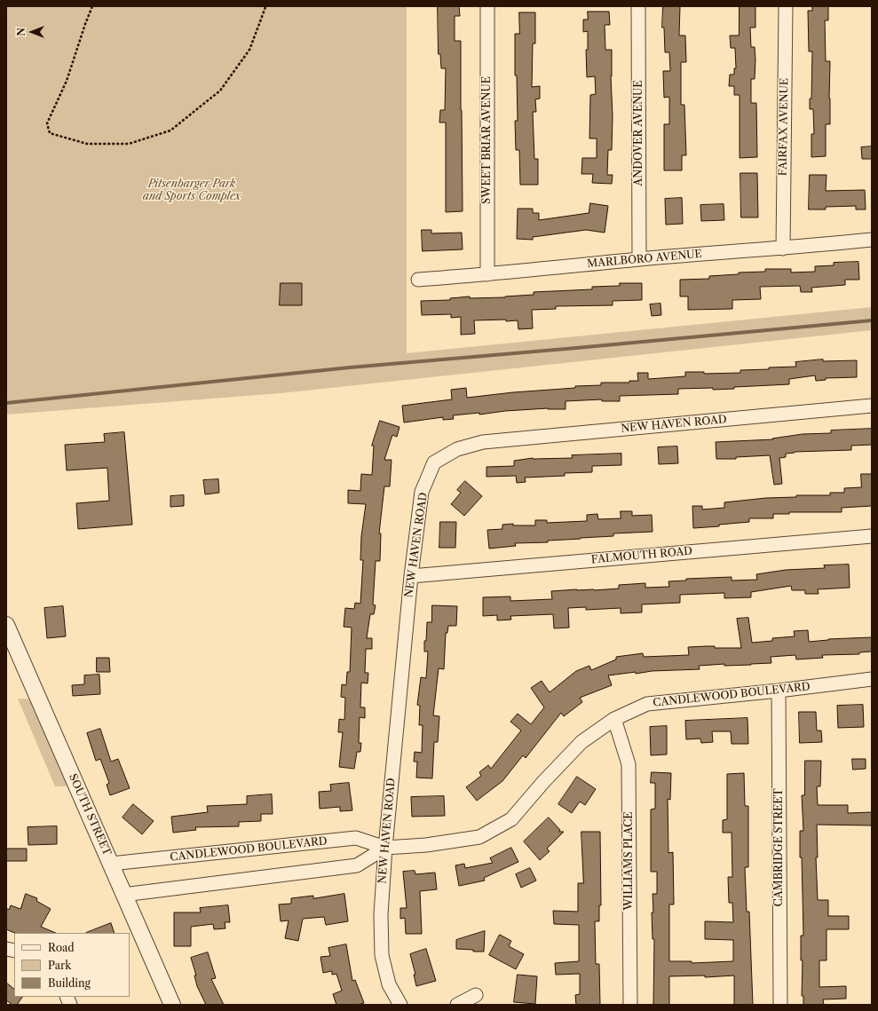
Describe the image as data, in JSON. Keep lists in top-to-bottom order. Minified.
{"streets":{"street":["FAIRFAX AVENUE","ANDOVER AVENUE","SWEET BRIAR AVENUE","MARLBORO AVENUE","NEW HAVEN ROAD","FALMOUTH ROAD","CANDLEWOOD BOULEVARD","SOUTH STREET","CAMBRIDGE STREET","WILLIAMS PLACE"]},"crossings":[["FAIRFAX AVENUE","MARLBORO AVENUE"],["ANDOVER AVENUE","MARLBORO AVENUE"],["SWEET BRIAR AVENUE","MARLBORO AVENUE"],["NEW HAVEN ROAD","FALMOUTH ROAD"],["NEW HAVEN ROAD","CANDLEWOOD BOULEVARD"],["CANDLEWOOD BOULEVARD","SOUTH STREET"],["CANDLEWOOD BOULEVARD","CAMBRIDGE STREET"],["CANDLEWOOD BOULEVARD","WILLIAMS PLACE"]],"parks":["Pitsenbarger Park and Sports Complex"],"legend":["Road","Park","Building"],"north":"left"}
